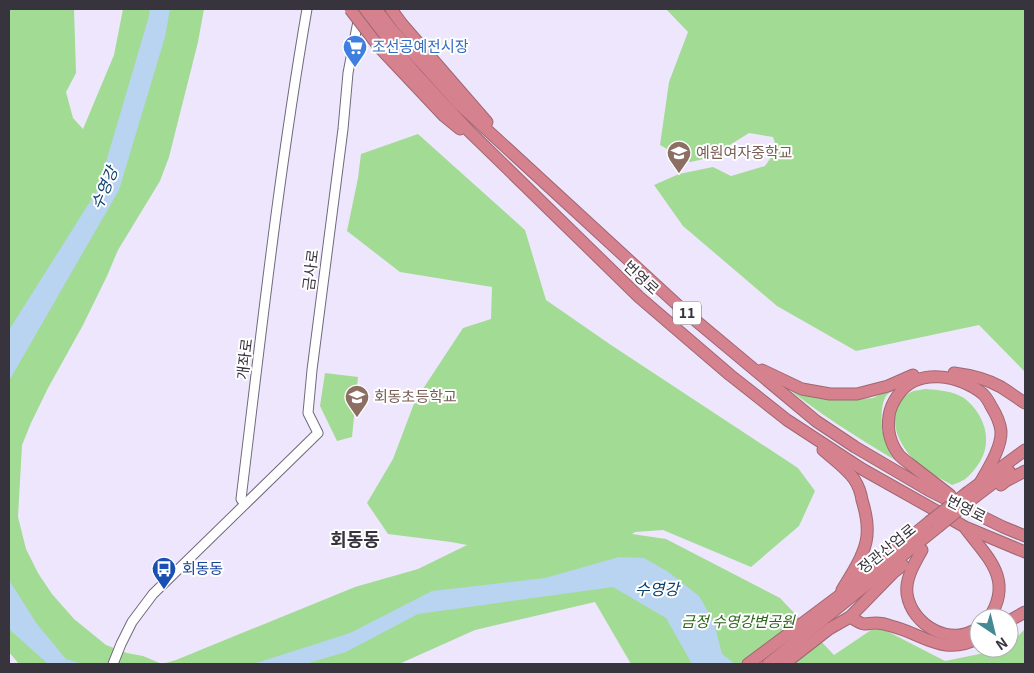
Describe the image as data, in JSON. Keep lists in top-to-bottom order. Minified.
{"streets":{"highway":["번영로","11"],"main road":["금사로","개좌로"]},"crossings":[["금사로","번영로"],["금사로","개좌로"]],"districts":["회동동"],"water":["수영강"],"parks":["금정 수영강변공원"],"places":{"supermarket":["조선공예전시장"],"school or university":["예원여자중학교","회동초등학교"],"bus stop":["회동동"]},"north":"bottom right"}
